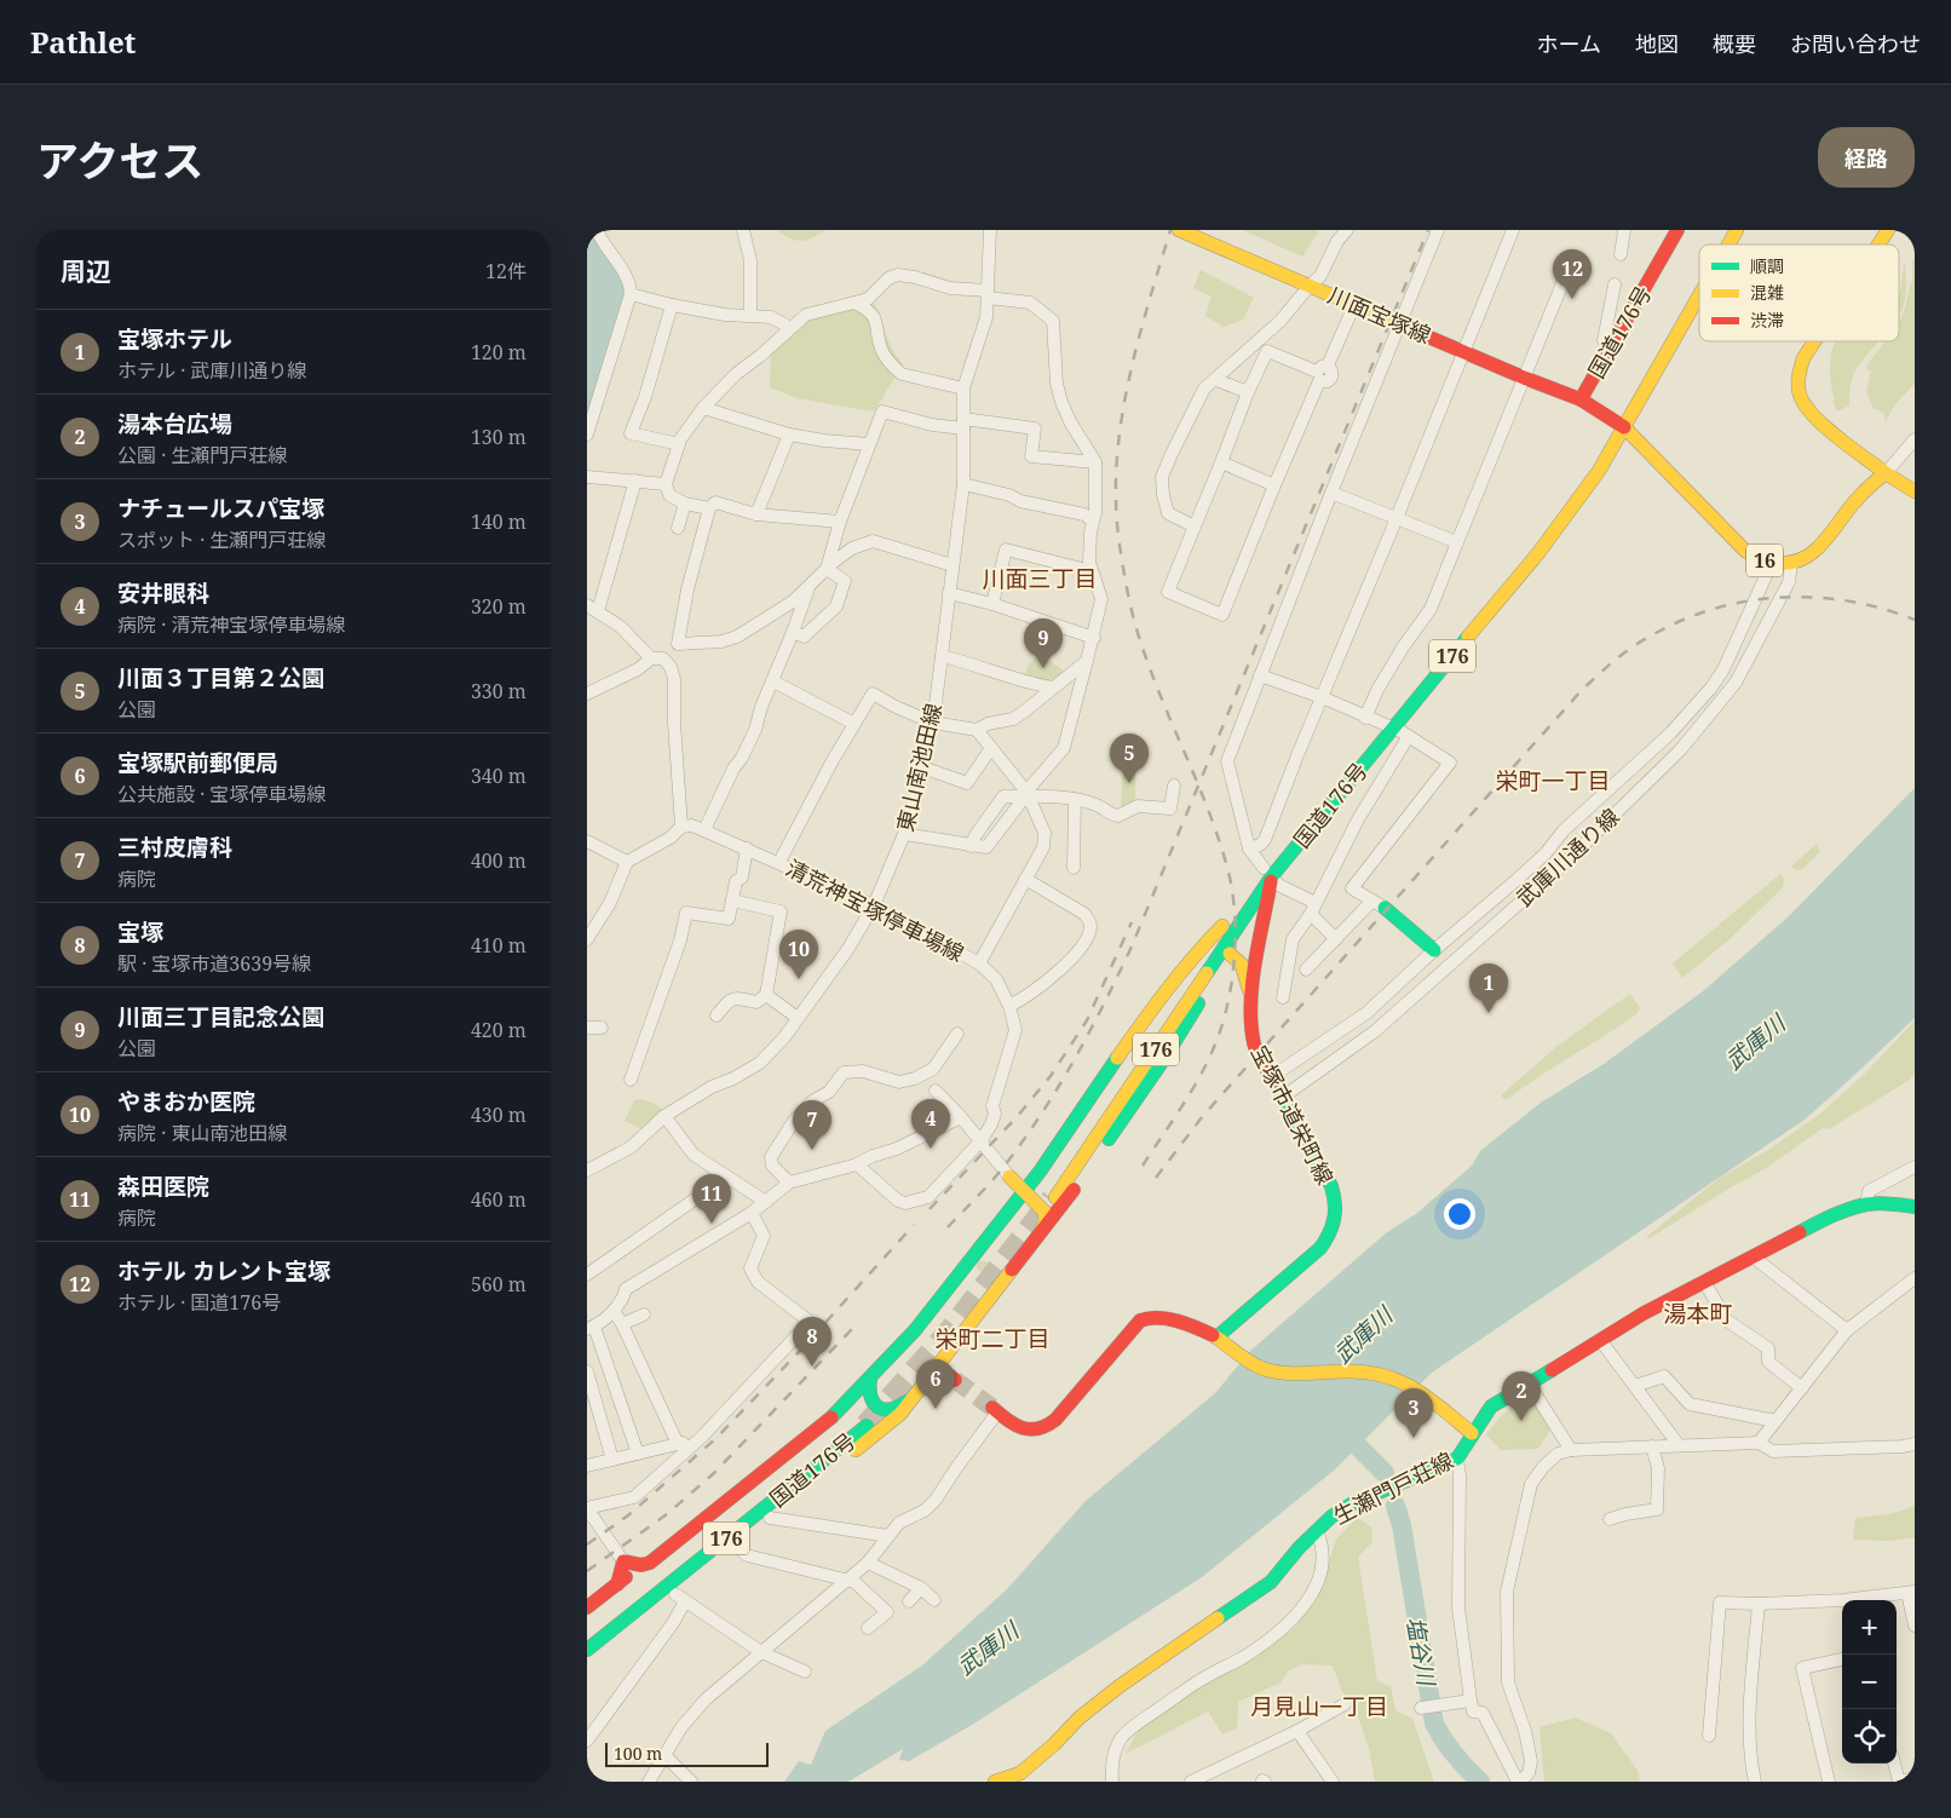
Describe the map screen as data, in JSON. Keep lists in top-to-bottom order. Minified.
{"streets":{"main road":["川面宝塚線","国道176号","16","176","宝塚市道栄町線","生瀬門戸荘線"],"street":["東山南池田線","武庫川通り線","清荒神宝塚停車場線"]},"crossings":[["川面宝塚線","国道176号"],["国道176号","16"],["国道176号","宝塚市道栄町線"],["16","武庫川通り線"],["東山南池田線","清荒神宝塚停車場線"],["武庫川通り線","宝塚市道栄町線"]],"districts":["川面三丁目","栄町一丁目","湯本町","栄町二丁目","月見山一丁目"],"water":["武庫川","塩谷川"],"legend":["順調","混雑","渋滞"],"scale_bar":"100 m","page":{"header":"Pathlet","nav":["ホーム","地図","概要","お問い合わせ"],"title":"アクセス","buttons":"経路","heading":["周辺","12件"],"pins":["12","9","5","10","1","4","7","11","8","6","2","3"],"list":[{"mark":"1","name":"宝塚ホテル","note":"ホテル · 武庫川通り線","value":"120 m"},{"mark":"2","name":"湯本台広場","note":"公園 · 生瀬門戸荘線","value":"130 m"},{"mark":"3","name":"ナチュールスパ宝塚","note":"スポット · 生瀬門戸荘線","value":"140 m"},{"mark":"4","name":"安井眼科","note":"病院 · 清荒神宝塚停車場線","value":"320 m"},{"mark":"5","name":"川面３丁目第２公園","note":"公園","value":"330 m"},{"mark":"6","name":"宝塚駅前郵便局","note":"公共施設 · 宝塚停車場線","value":"340 m"},{"mark":"7","name":"三村皮膚科","note":"病院","value":"400 m"},{"mark":"8","name":"宝塚","note":"駅 · 宝塚市道3639号線","value":"410 m"},{"mark":"9","name":"川面三丁目記念公園","note":"公園","value":"420 m"},{"mark":"10","name":"やまおか医院","note":"病院 · 東山南池田線","value":"430 m"},{"mark":"11","name":"森田医院","note":"病院","value":"460 m"},{"mark":"12","name":"ホテル カレント宝塚","note":"ホテル · 国道176号","value":"560 m"}],"map_buttons":["+","−"],"scale":"100 m"}}
